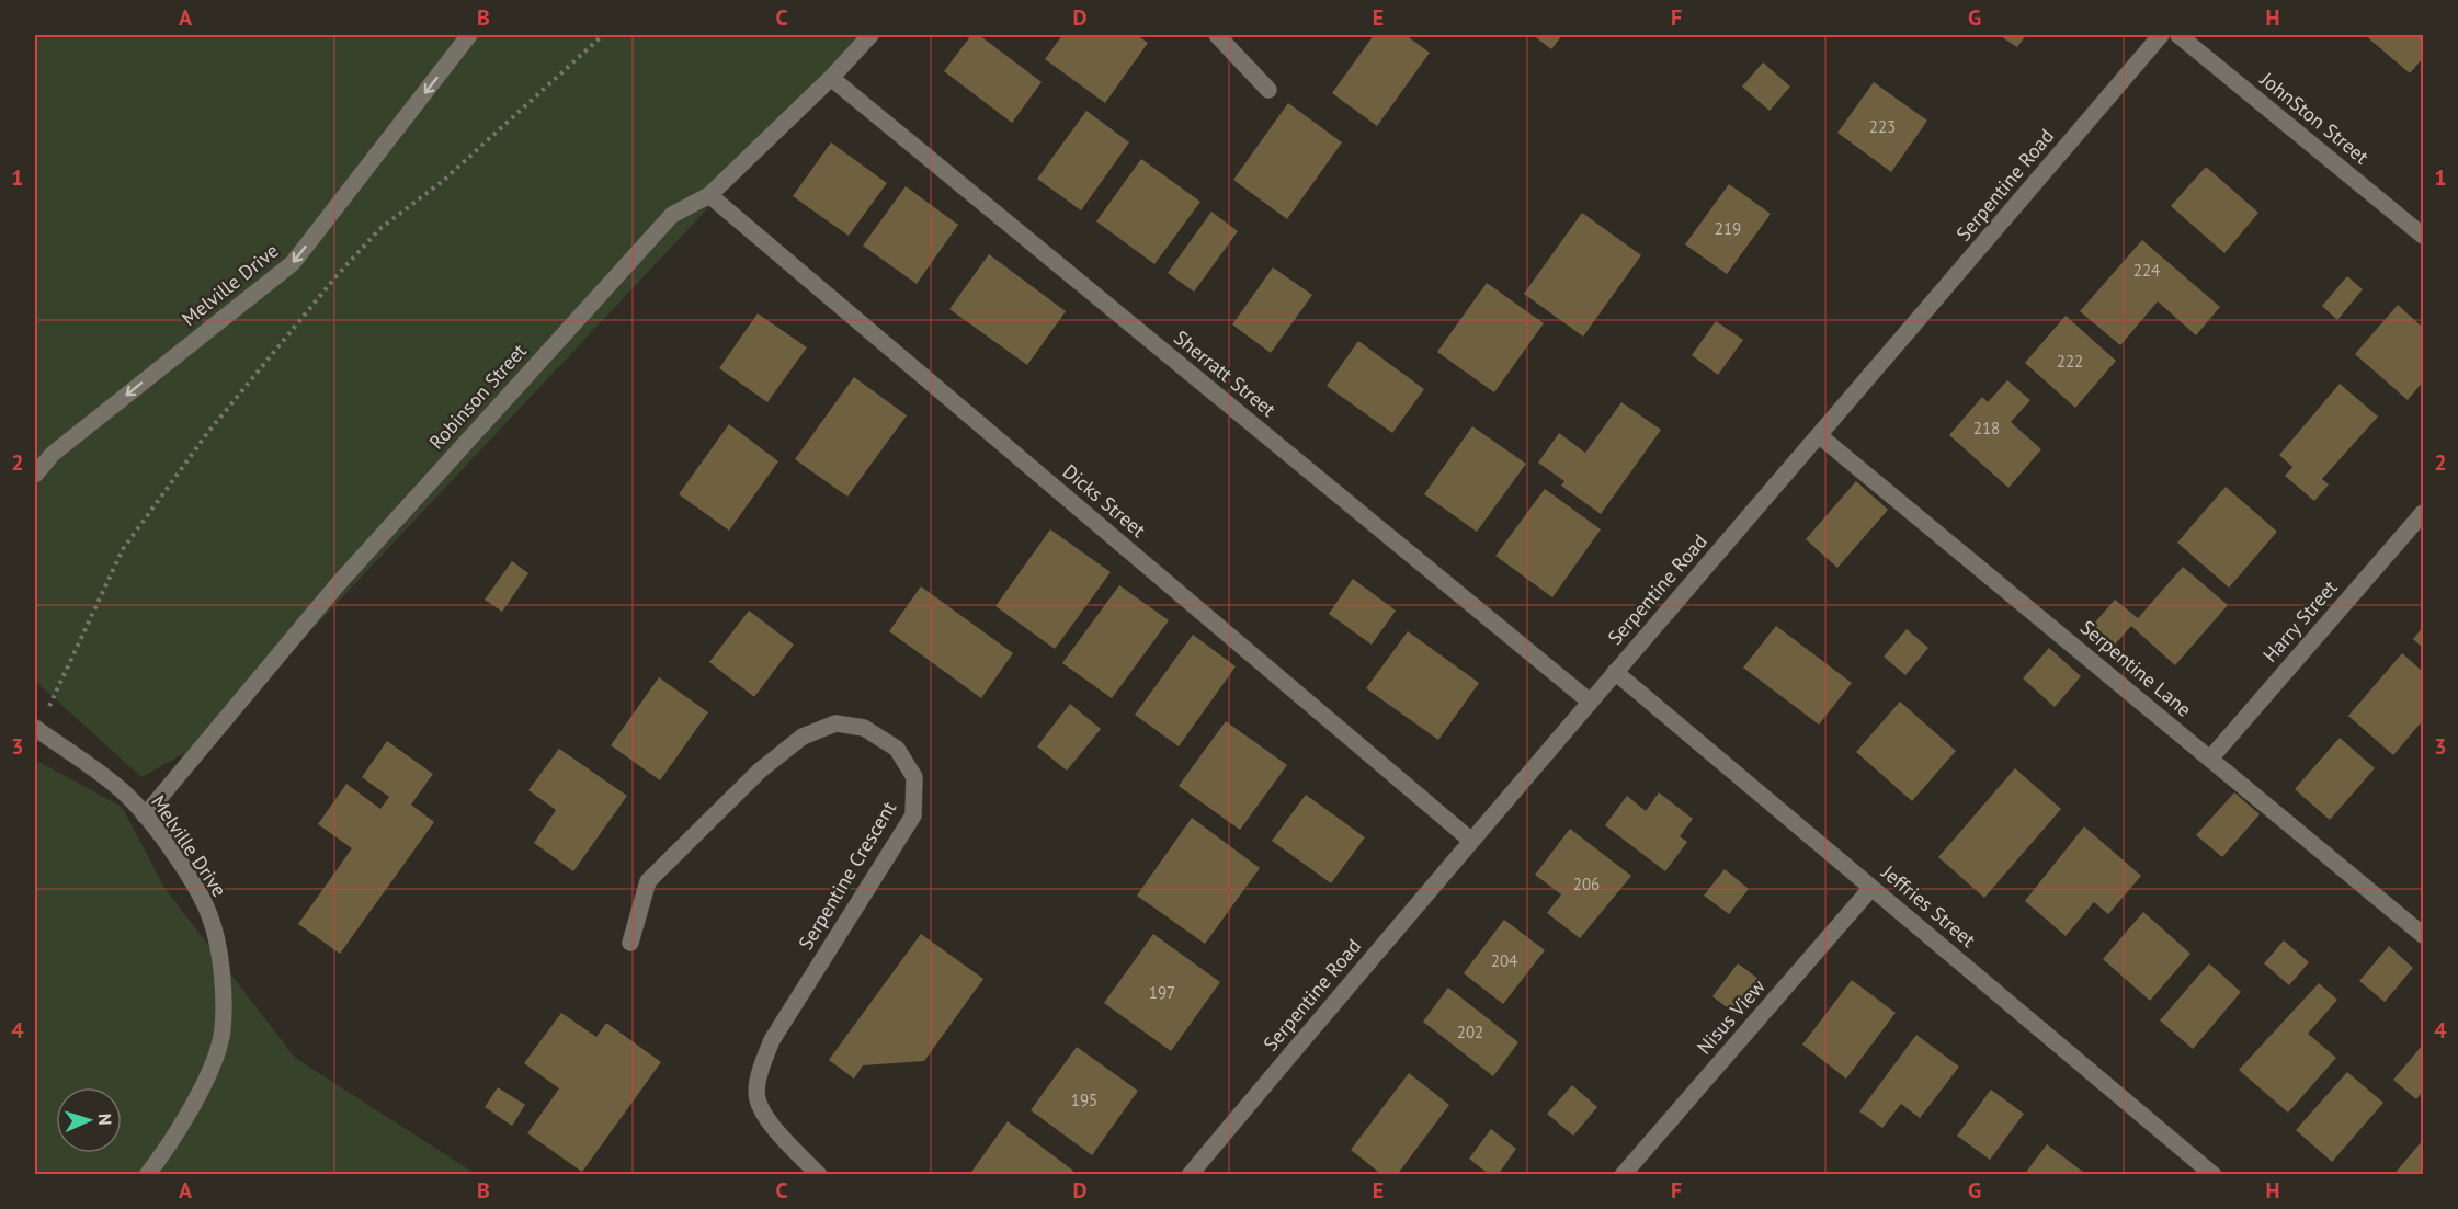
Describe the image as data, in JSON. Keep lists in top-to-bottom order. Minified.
{"streets":{"street":["JohnSton Street","Serpentine Road","Melville Drive","Sherratt Street","Robinson Street","Dicks Street","Harry Street","Serpentine Lane","Serpentine Crescent","Jeffries Street","Nisus View"]},"crossings":[["Serpentine Road","Sherratt Street"],["Serpentine Road","Dicks Street"],["Serpentine Road","Serpentine Lane"],["Serpentine Road","Jeffries Street"],["Melville Drive","Robinson Street"],["Sherratt Street","Robinson Street"],["Robinson Street","Dicks Street"],["Harry Street","Serpentine Lane"],["Jeffries Street","Nisus View"]],"one_way":["Melville Drive"],"house_numbers":["223","219","224","222","218","206","204","197","202","195"],"north":"right","grid":{"columns":["A","B","C","D","E","F","G","H"],"rows":["1","2","3","4"]}}
